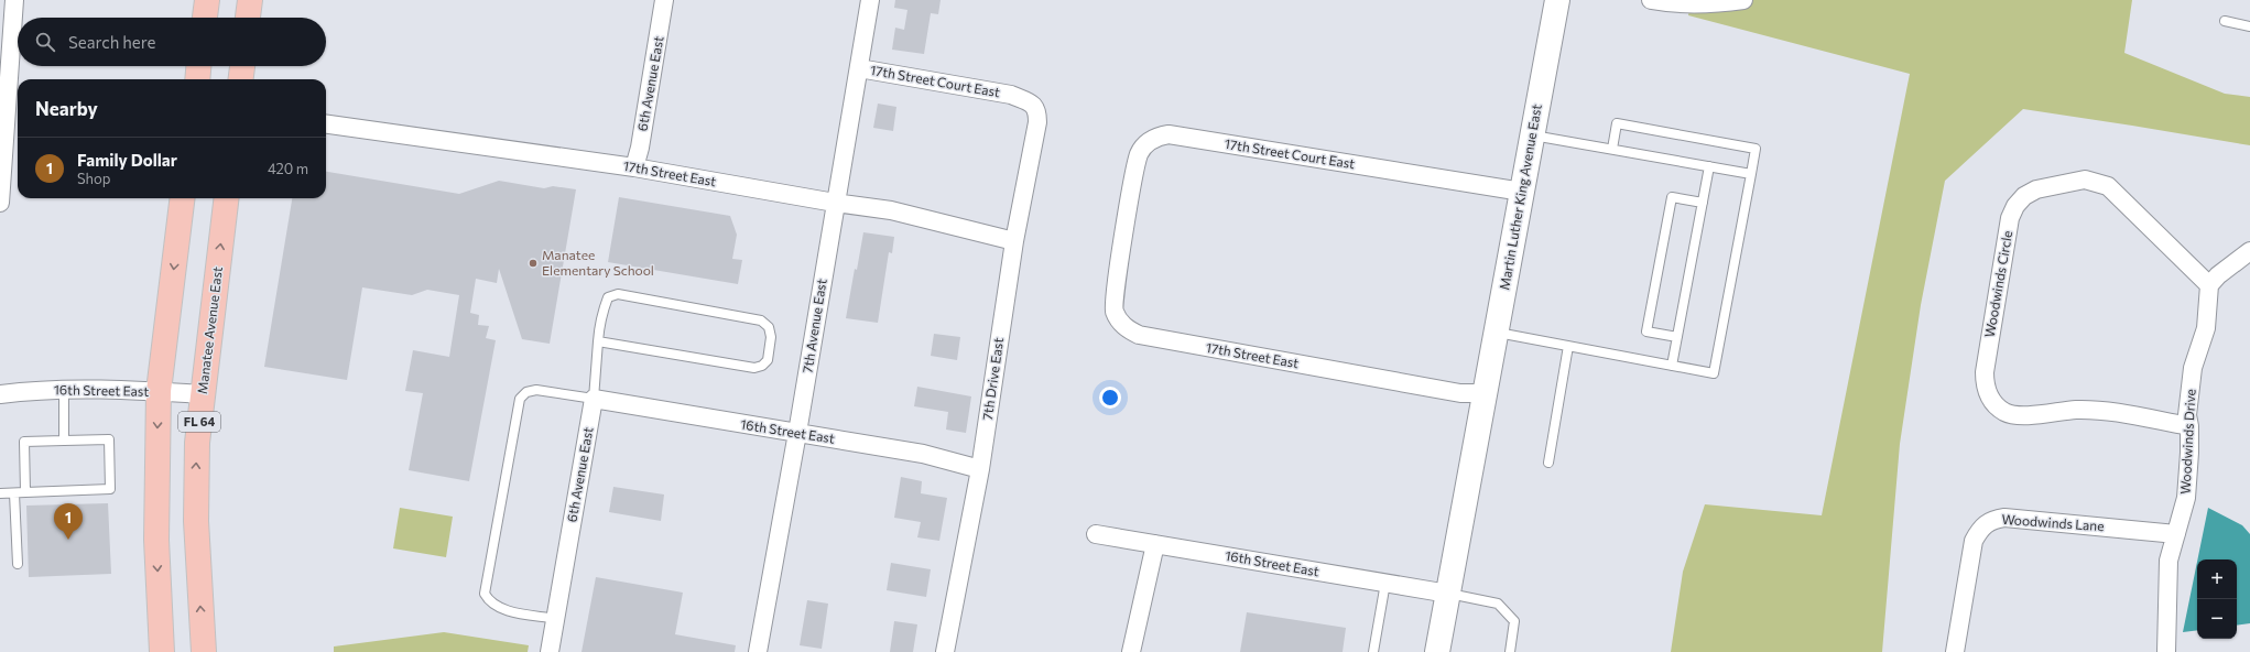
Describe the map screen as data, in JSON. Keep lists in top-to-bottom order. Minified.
{"streets":{"main road":["Manatee Avenue East","FL 64"],"street":["17th Street Court East","6th Avenue East","17th Street East","Martin Luther King Avenue East","Woodwinds Circle","7th Avenue East","7th Drive East","16th Street East","Woodwinds Drive","Woodwinds Lane"]},"crossings":[["17th Street Court East","17th Street East"],["17th Street Court East","Martin Luther King Avenue East"],["17th Street Court East","7th Avenue East"],["17th Street Court East","7th Drive East"],["6th Avenue East","17th Street East"],["6th Avenue East","16th Street East"],["17th Street East","Martin Luther King Avenue East"],["17th Street East","7th Avenue East"],["17th Street East","7th Drive East"],["Martin Luther King Avenue East","16th Street East"],["Woodwinds Circle","Woodwinds Drive"],["7th Avenue East","16th Street East"],["Manatee Avenue East","16th Street East"],["7th Drive East","16th Street East"],["Woodwinds Drive","Woodwinds Lane"]],"places":["Manatee Elementary School"],"page":{"search":"Search here","heading":"Nearby","list":[{"mark":"1","name":"Family Dollar","note":"Shop","value":"420 m"}],"pins":"1","map_buttons":["+","−"]}}
